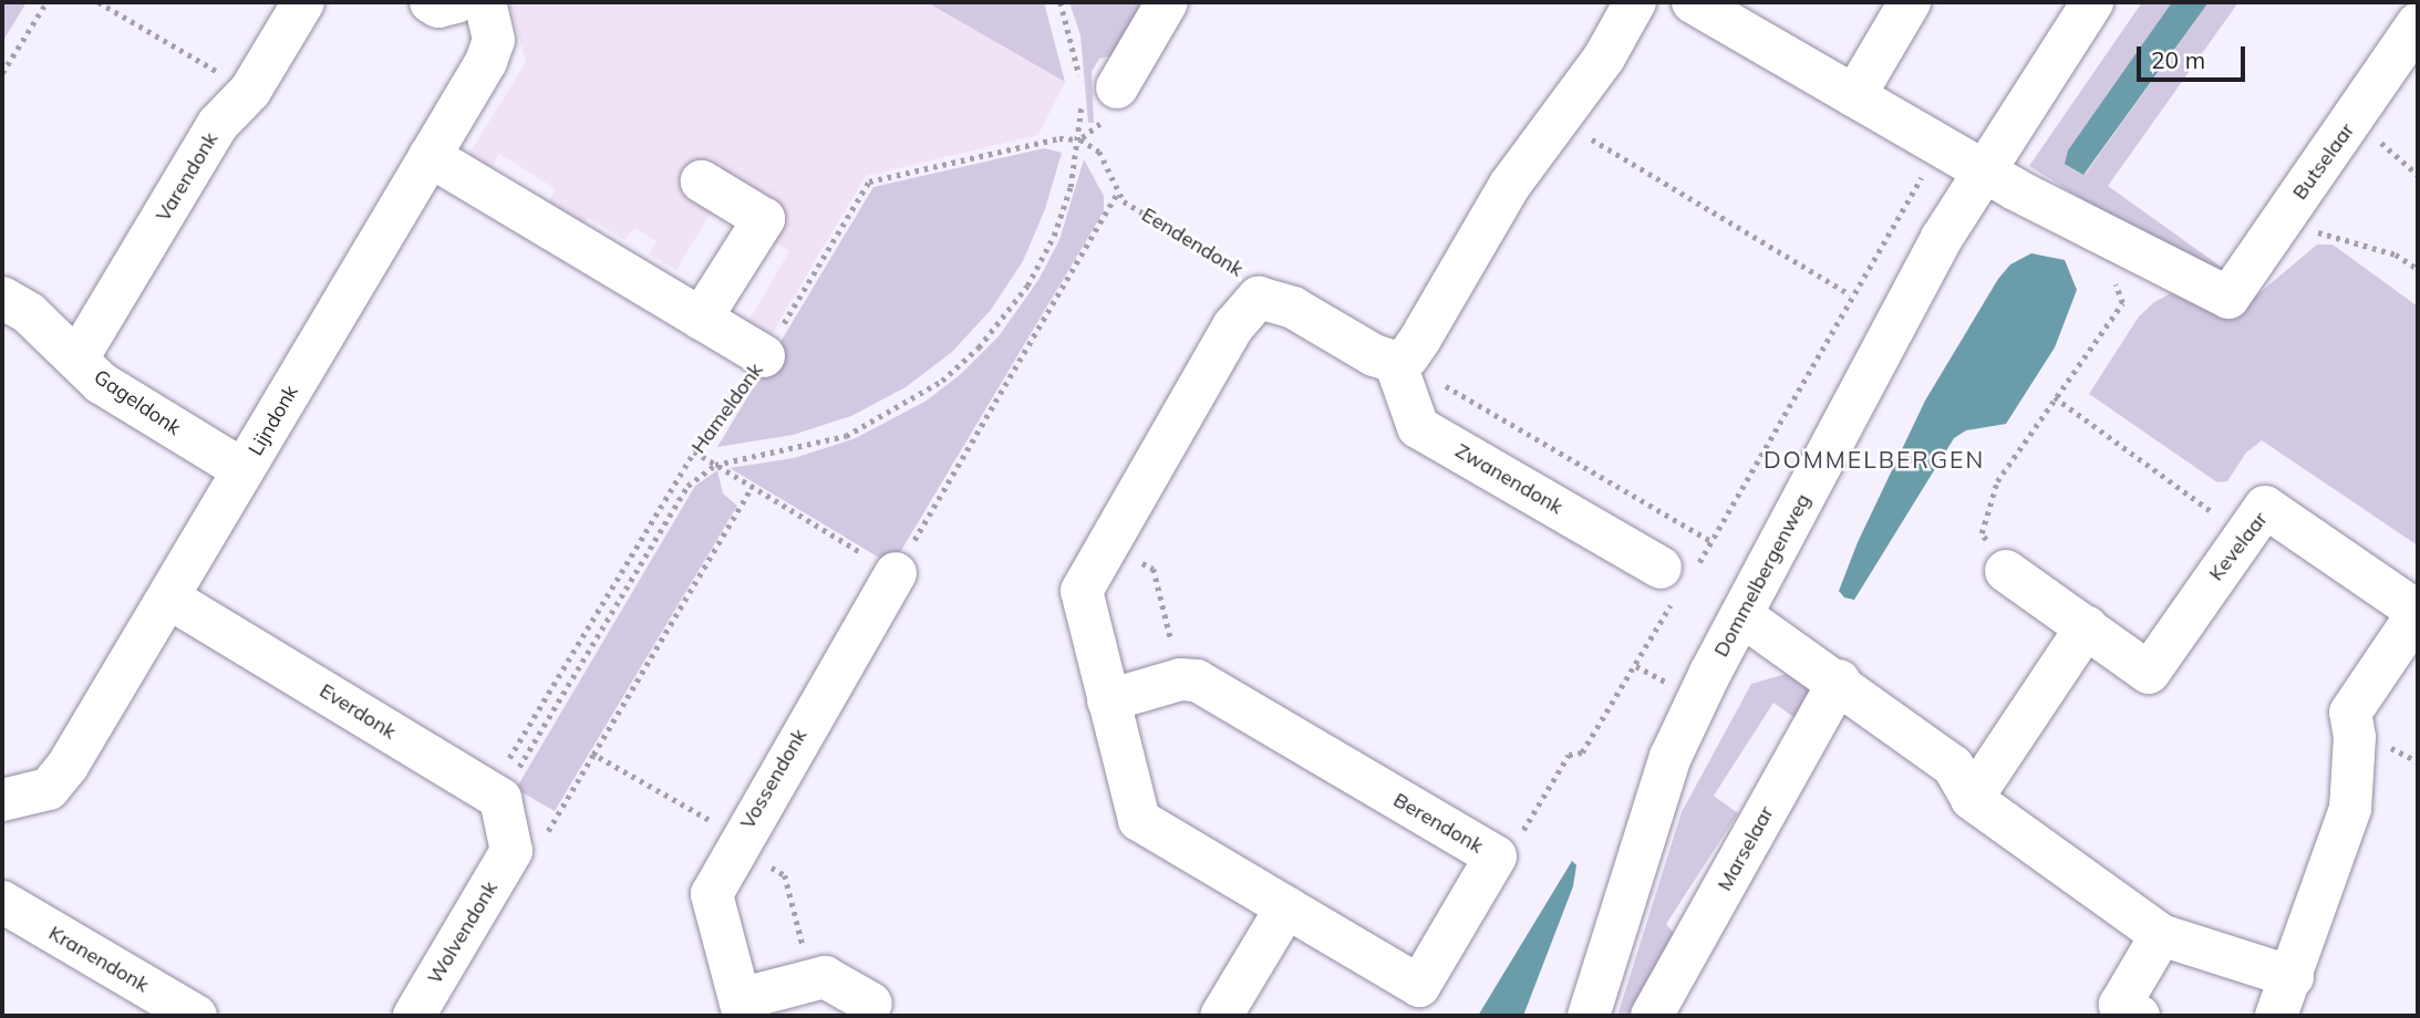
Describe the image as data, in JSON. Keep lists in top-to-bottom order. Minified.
{"streets":{"street":["Butselaar","Varendonk","Gageldonk","Hameldonk","Lijndonk","Zwanendonk","Kevelaar","Dommelbergenweg","Everdonk","Vossendonk","Berendonk","Marselaar","Wolvendonk","Kranendonk"],"path":["Eendendonk"]},"crossings":[["Varendonk","Gageldonk"],["Eendendonk","Berendonk"],["Gageldonk","Lijndonk"],["Hameldonk","Lijndonk"],["Hameldonk","Everdonk"],["Lijndonk","Everdonk"]],"districts":["DOMMELBERGEN"],"scale_bar":"20 m"}
